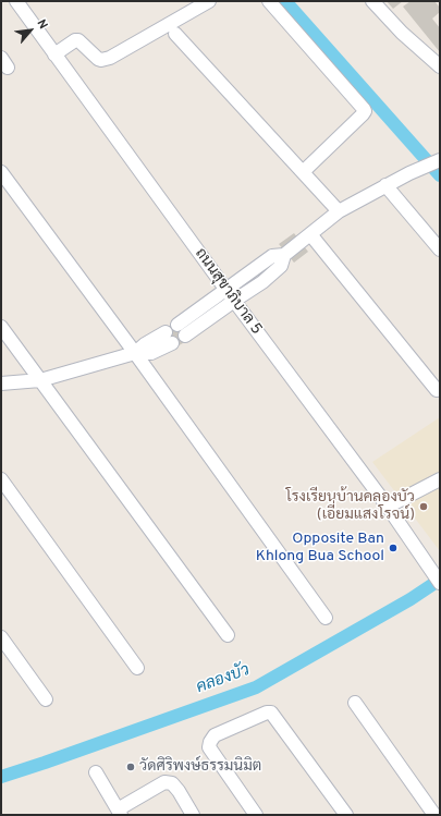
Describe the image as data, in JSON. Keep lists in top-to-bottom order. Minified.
{"streets":{"street":["ถนนสุขาภิบาล 5"]},"water":["คลองบัว"],"places":["โรงเรียนบ้านคลองบัว (เอี่ยมแสงโรจน์)","Opposite Ban Khlong Bua School","วัดศิริพงษ์ธรรมนิมิต"],"north":"top right"}
